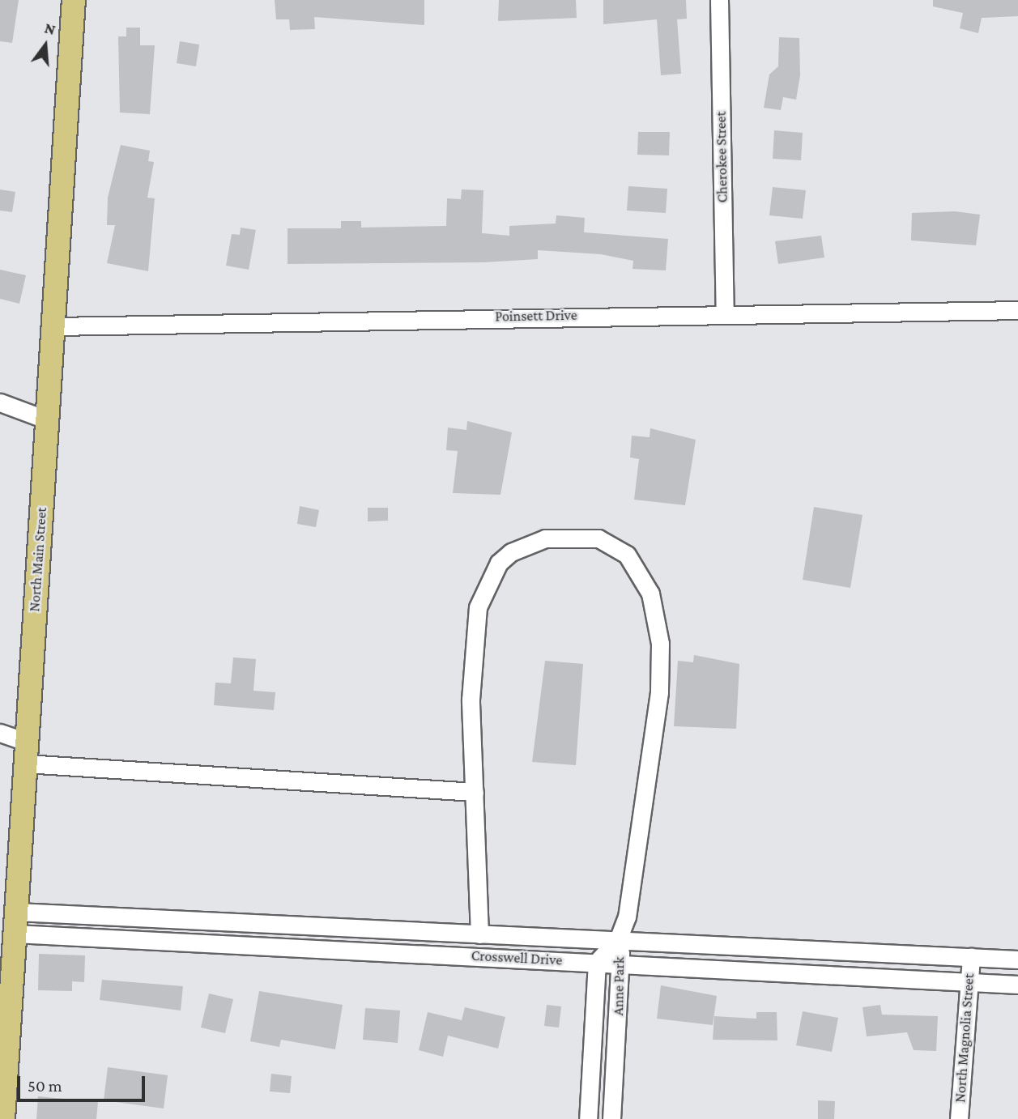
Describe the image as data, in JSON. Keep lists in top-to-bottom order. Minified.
{"streets":{"main road":["North Main Street"],"street":["Cherokee Street","Poinsett Drive","Crosswell Drive","Anne Park","North Magnolia Street"]},"crossings":[["Cherokee Street","Poinsett Drive"],["Poinsett Drive","North Main Street"],["North Main Street","Crosswell Drive"],["Crosswell Drive","Anne Park"],["Crosswell Drive","North Magnolia Street"]],"scale_bar":"50 m","north":"top"}
